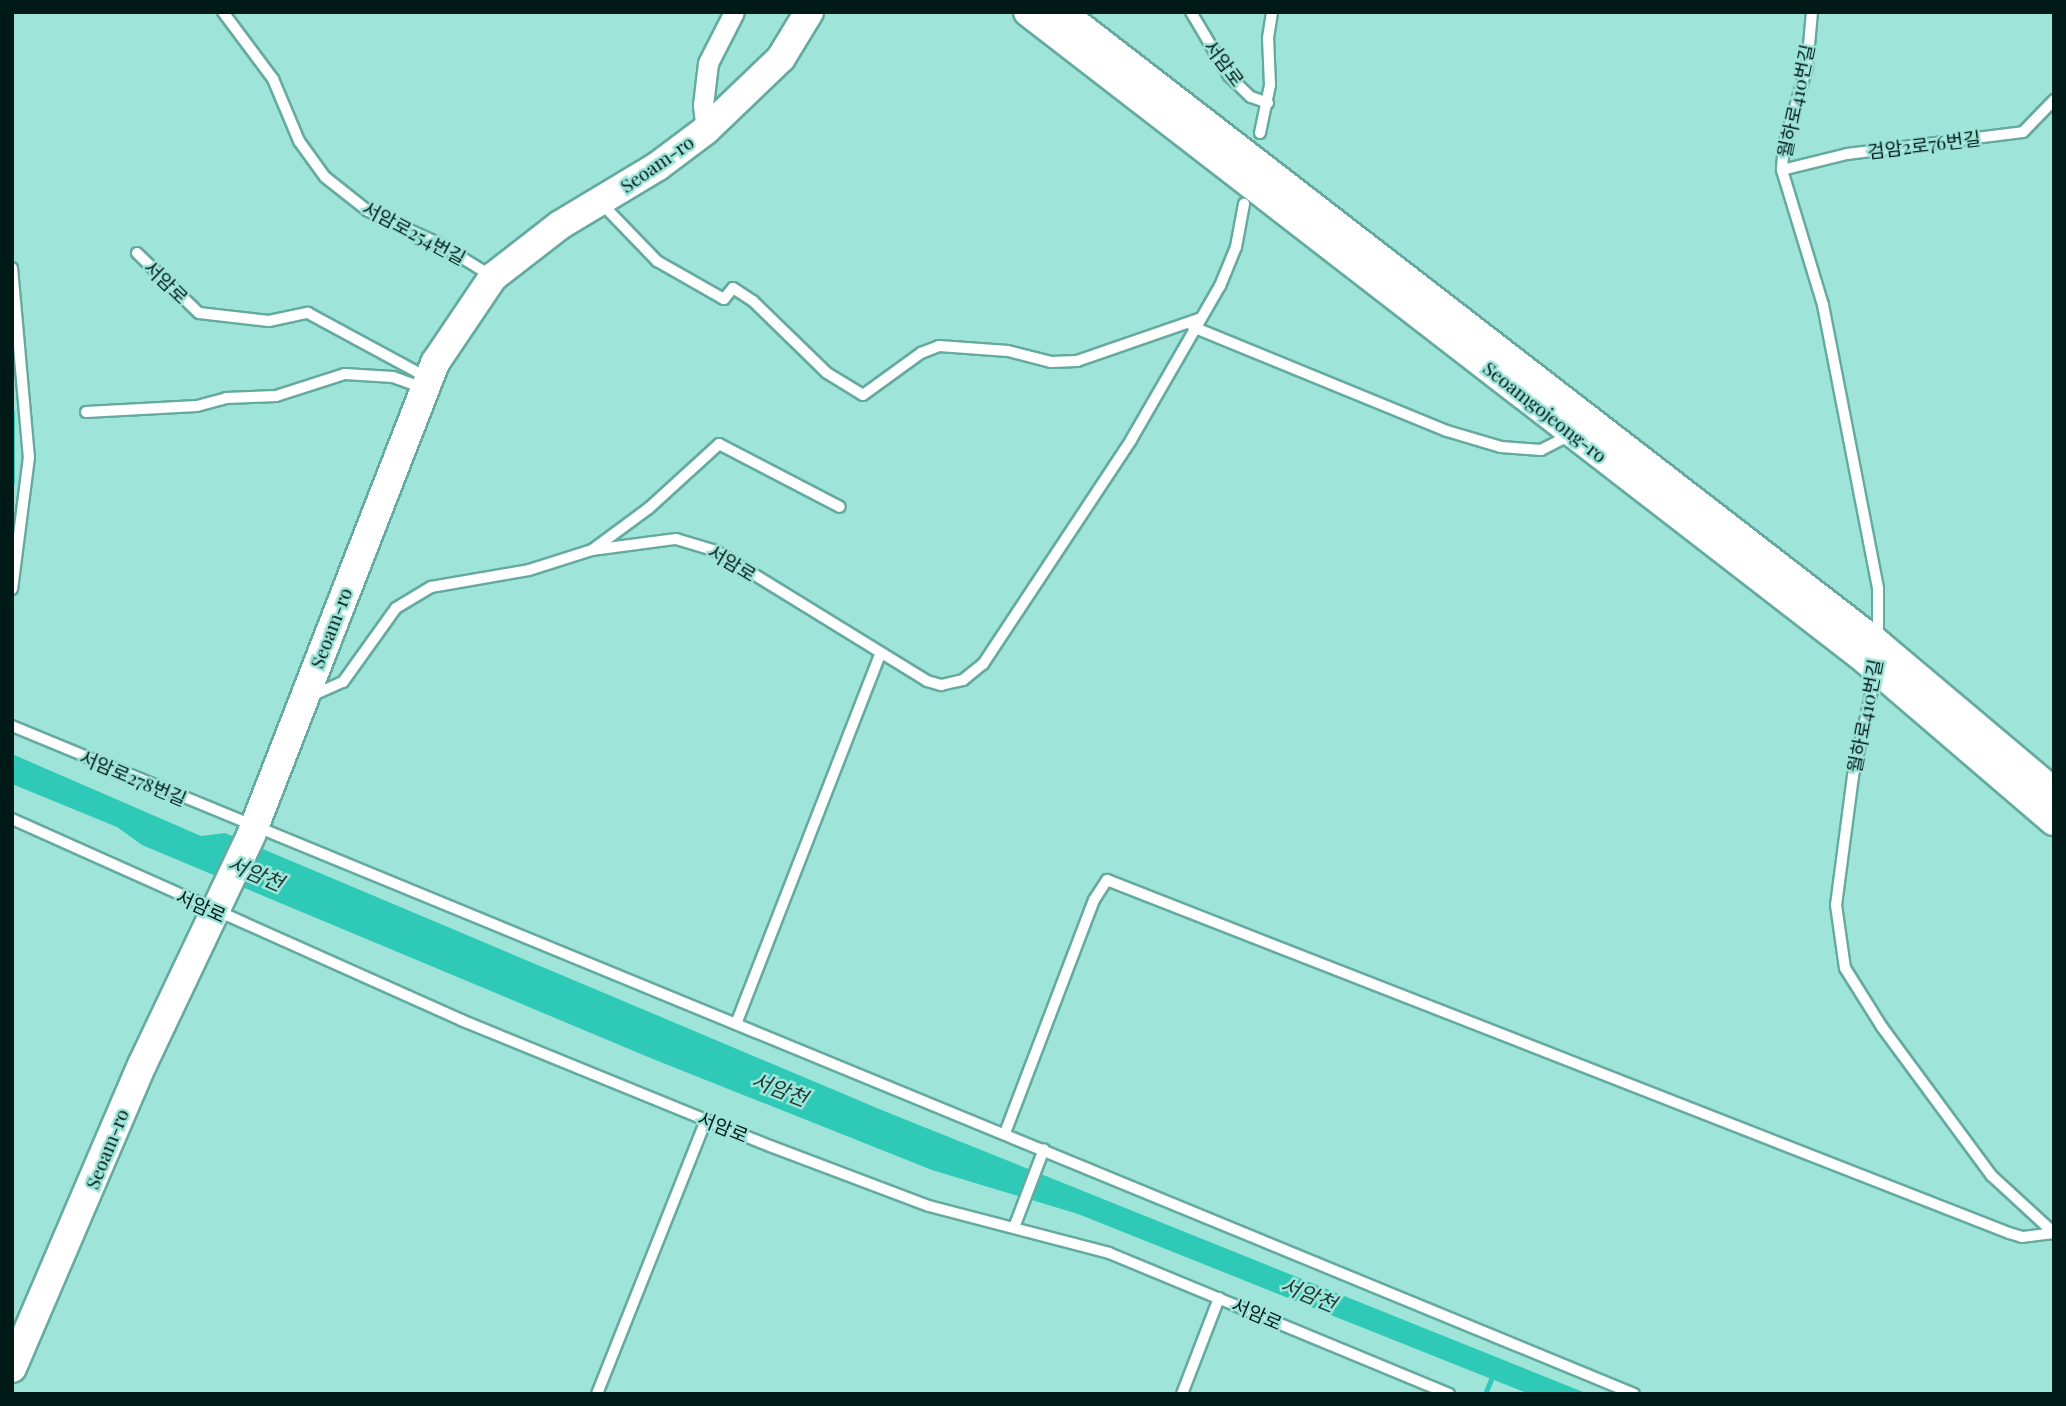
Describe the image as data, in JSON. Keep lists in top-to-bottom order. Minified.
{"streets":{"main road":["Seoam-ro","Seoamgojeong-ro"],"lane":["서암로","월하로410번길","검암2로76번길","서암로254번길","서암로278번길"]},"crossings":[["서암로","Seoam-ro"],["월하로410번길","검암2로76번길"],["월하로410번길","Seoamgojeong-ro"],["Seoam-ro","서암로254번길"],["Seoam-ro","서암로278번길"]],"water":["서암천"]}
